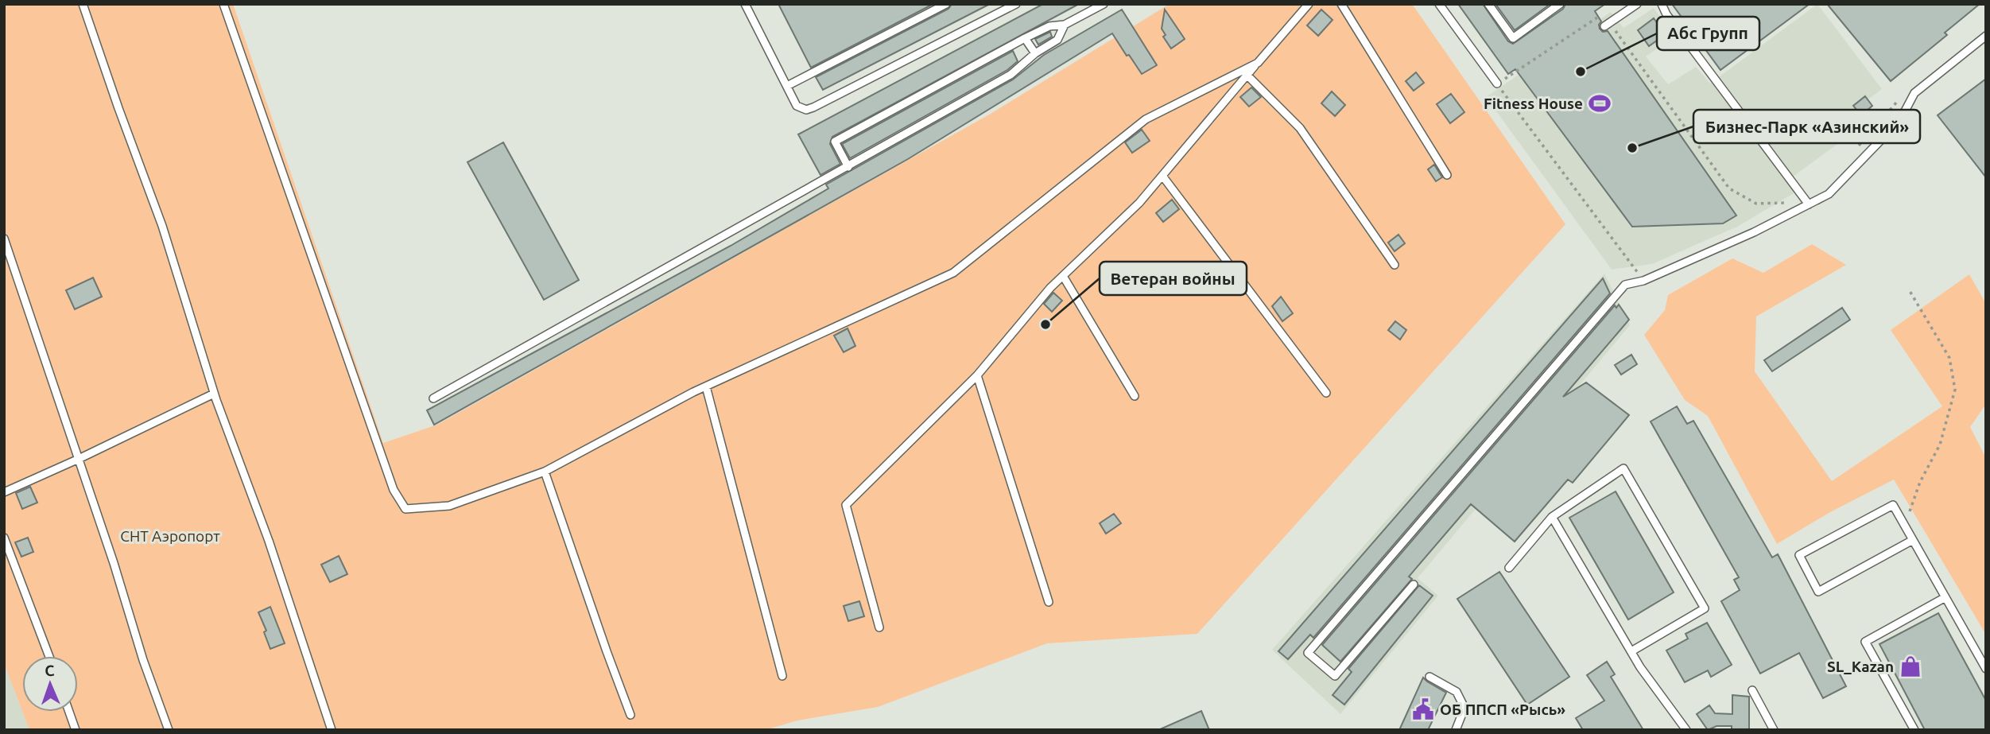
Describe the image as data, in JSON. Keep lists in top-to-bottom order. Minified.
{"parks":["СНТ Аэропорт"],"places":{"other":["Абс Групп","Бизнес-Парк «Азинский»","Ветеран войны"],"sports":["Fitness House"],"shop":["SL_Kazan"],"public building":["ОБ ППСП «Рысь»"]},"north":"top"}
